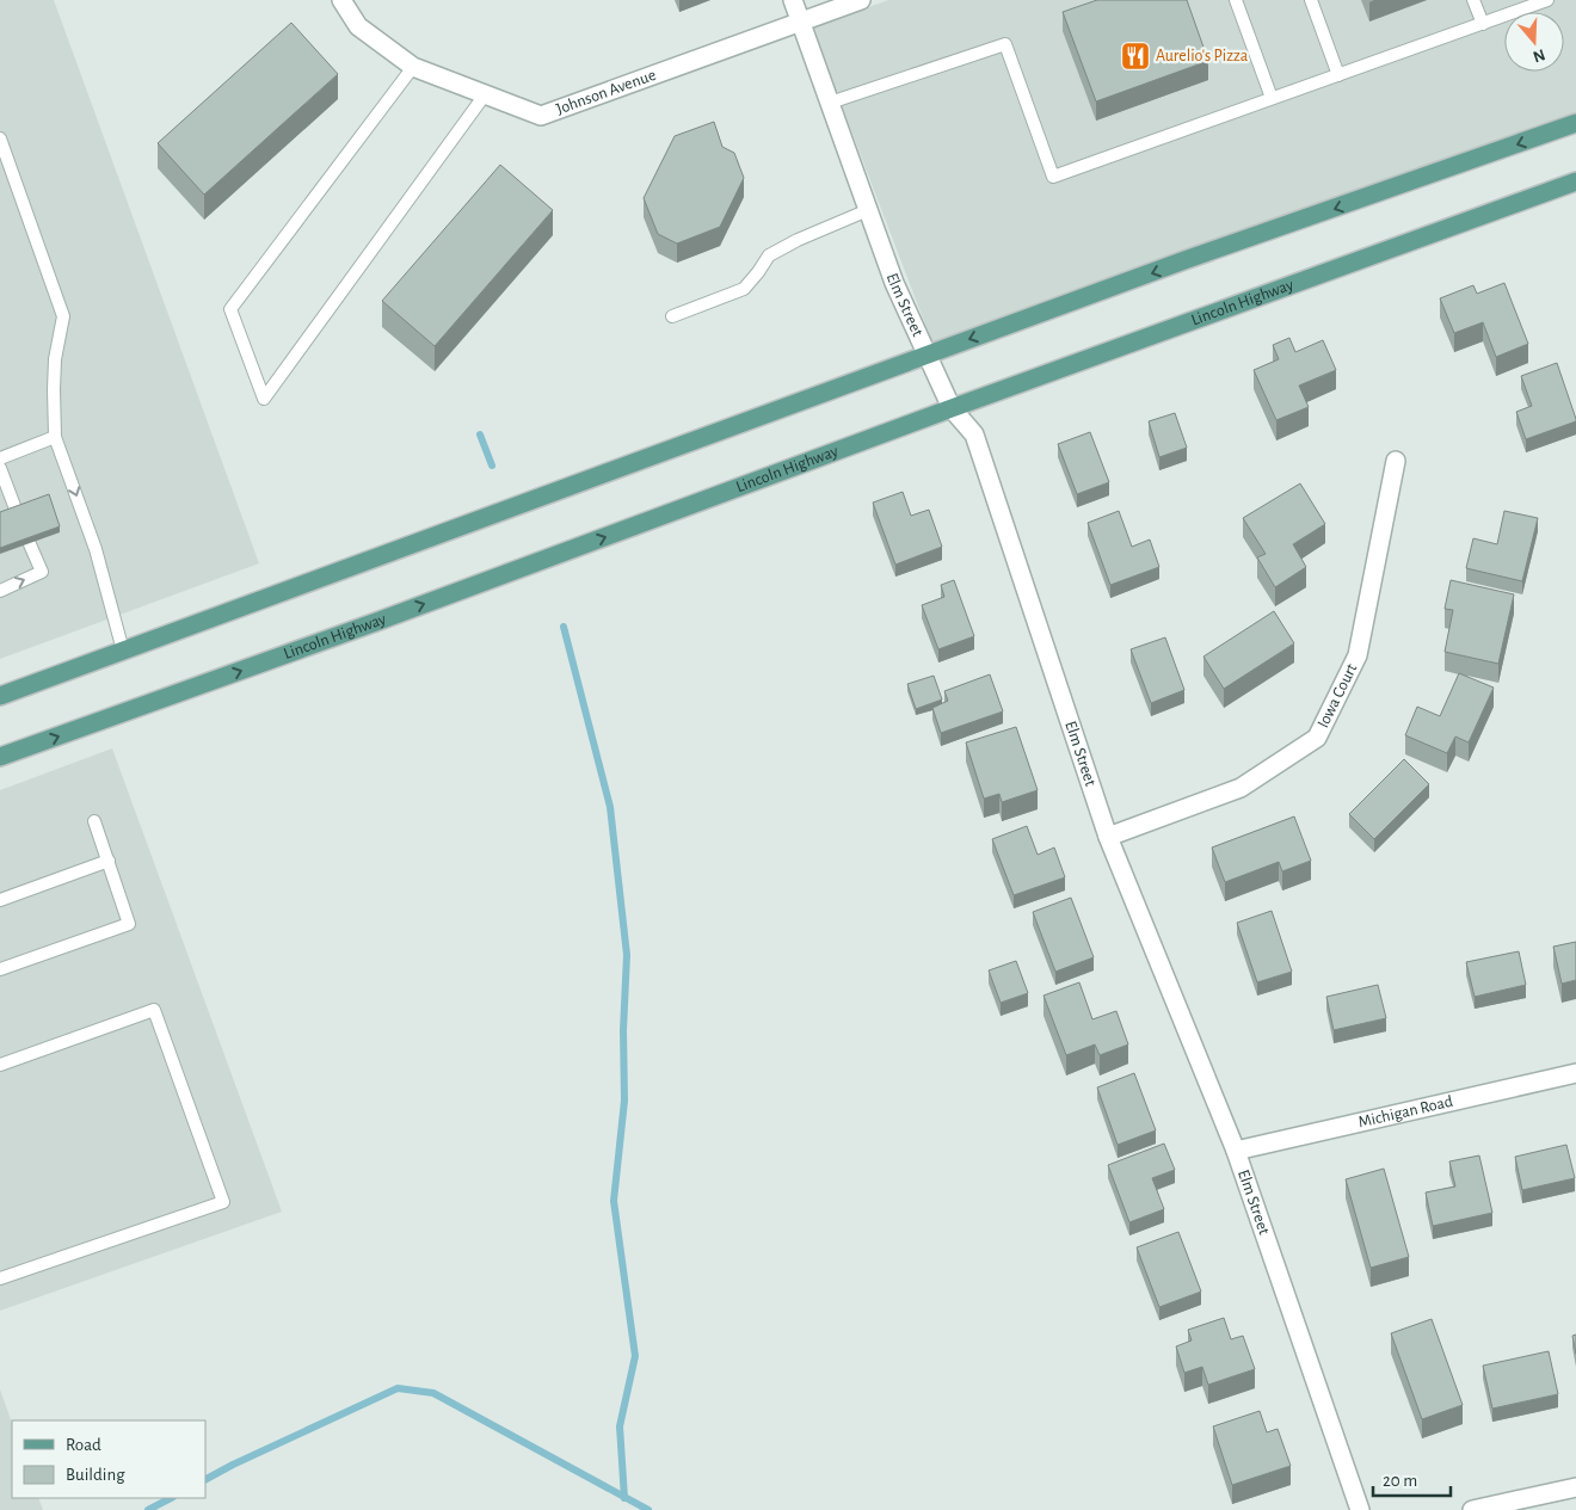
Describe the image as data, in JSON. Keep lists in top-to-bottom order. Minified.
{"streets":{"main road":["Lincoln Highway"],"street":["Johnson Avenue","Elm Street","Iowa Court","Michigan Road"]},"crossings":[["Johnson Avenue","Elm Street"],["Lincoln Highway","Elm Street"],["Elm Street","Iowa Court"],["Elm Street","Michigan Road"]],"places":{"restaurant":["Aurelio's Pizza"]},"legend":["Road","Building"],"scale_bar":"20 m","north":"bottom"}
